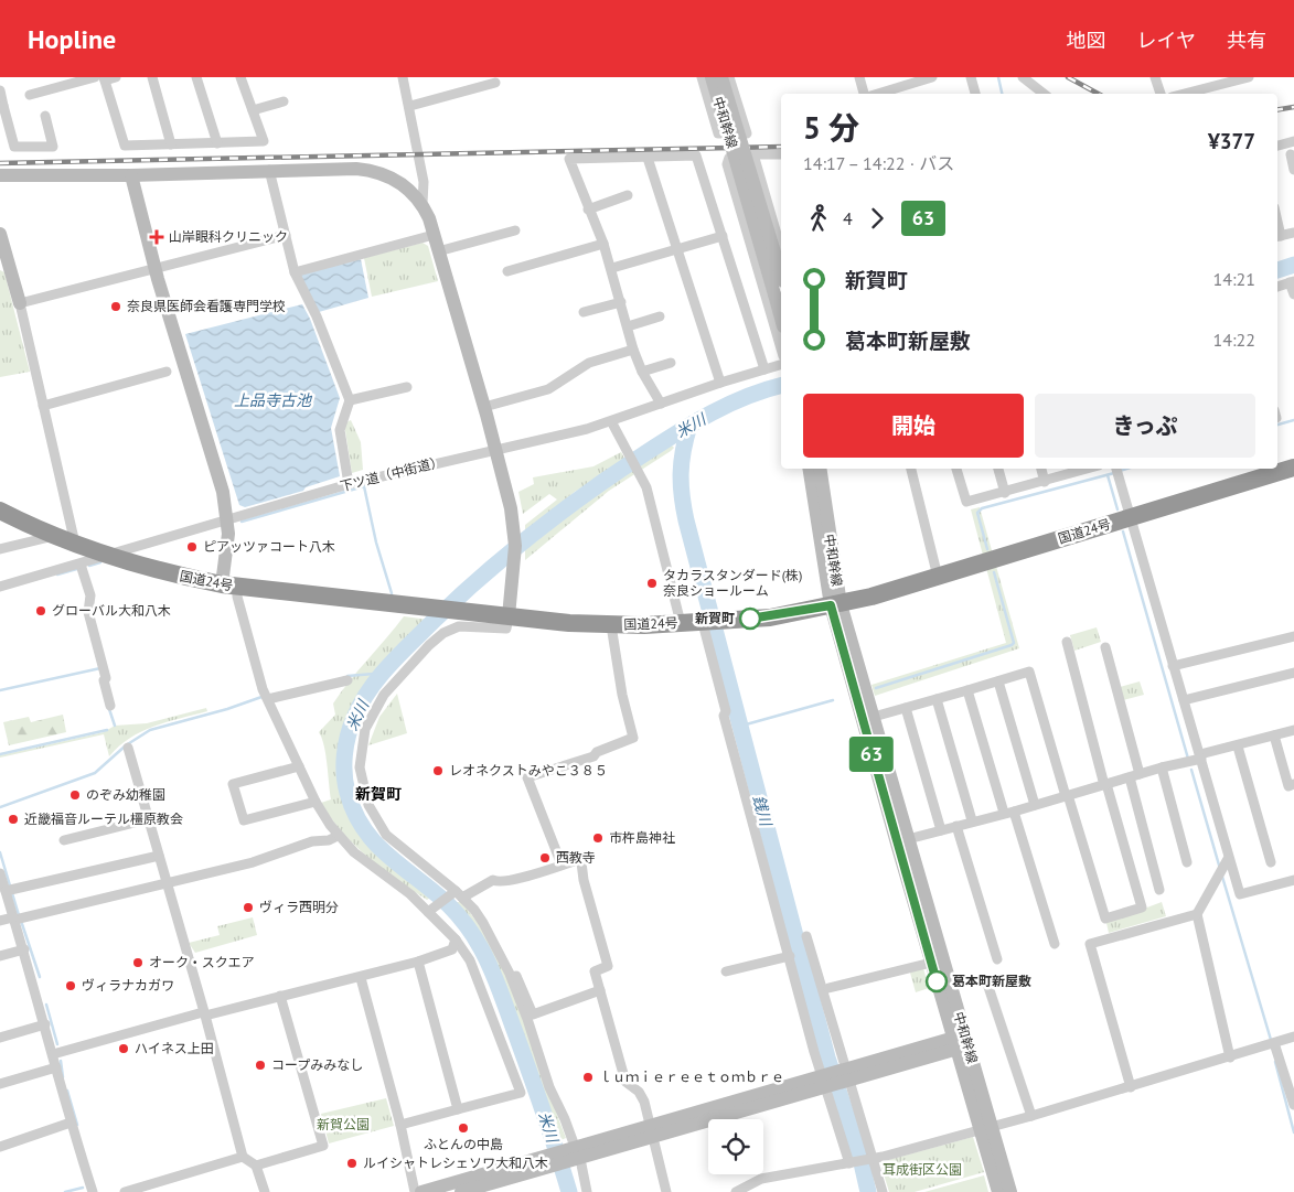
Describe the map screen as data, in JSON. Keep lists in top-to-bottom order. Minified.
{"streets":{"highway":["国道24号"],"street":["中和幹線","下ツ道（中街道）"]},"crossings":[["中和幹線","国道24号"],["下ツ道（中街道）","国道24号"]],"districts":["新賀町"],"water":["上品寺古池","米川","銭川"],"parks":["新賀公園","耳成街区公園"],"places":{"health":["山岸眼科クリニック"],"other":["奈良県医師会看護専門学校","ピアッツァコート八木","タカラスタンダード(株) 奈良ショールーム","グローバル大和八木","新賀町","レオネクストみやこ３８５","のぞみ幼稚園","近畿福音ルーテル橿原教会","市杵島神社","西教寺","ヴィラ西明分","オーク・スクエア","葛本町新屋敷","ヴィラナカガワ","ハイネス上田","コープみみなし","ｌｕｍｉｅｒｅｅｔｏｍｂｒｅ","ふとんの中島","ルイシャトレシェソワ大和八木"]},"lines":["bus line 63"],"page":{"header":"Hopline","nav":["地図","レイヤ","共有"],"on_map":"63","heading":["5 分","14:17 – 14:22 · バス","¥377"],"legs":["4","63"],"list":[{"name":"新賀町","value":"14:21"},{"name":"葛本町新屋敷","value":"14:22"}],"buttons":["開始","きっぷ"]}}
